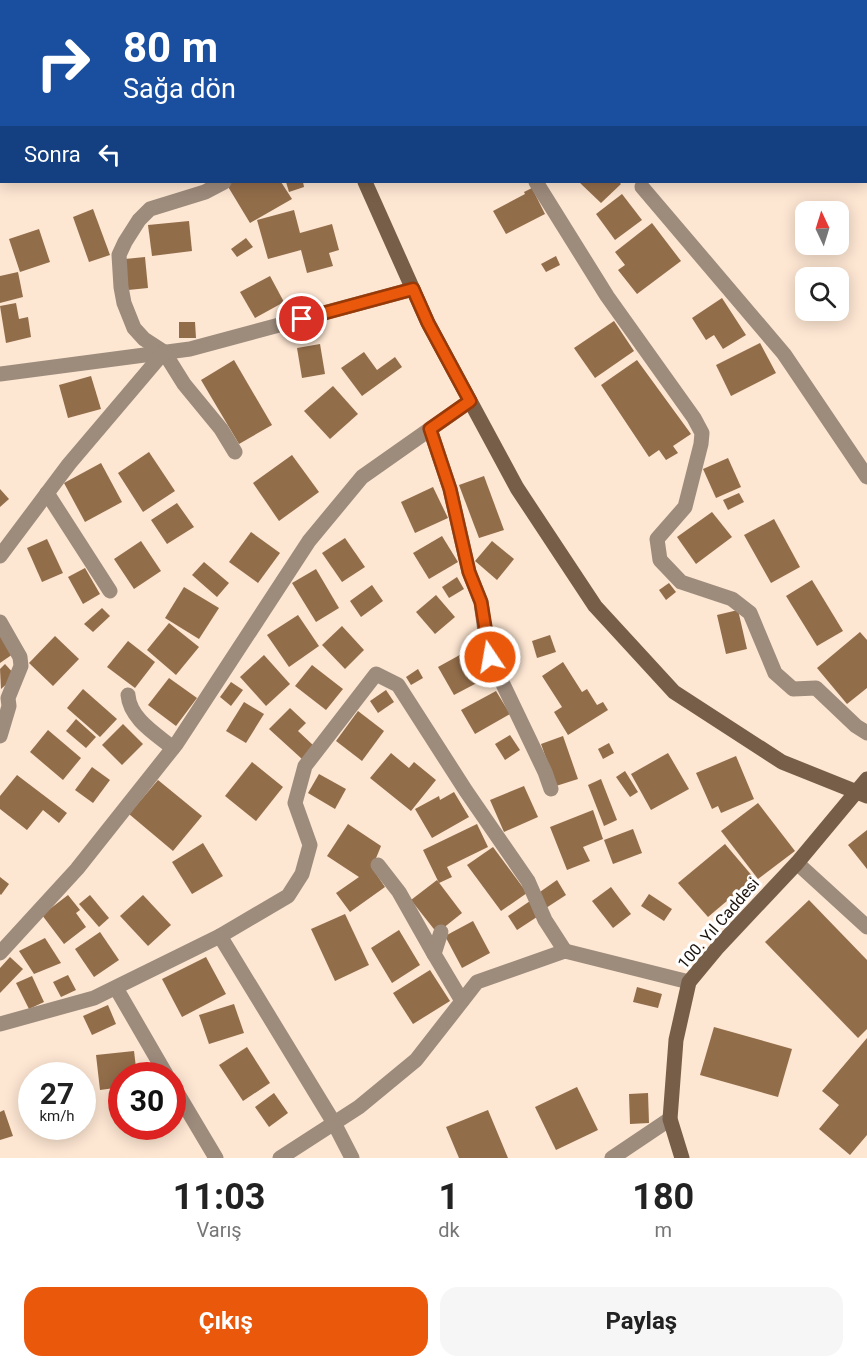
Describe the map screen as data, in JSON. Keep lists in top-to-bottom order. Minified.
{"streets":{"street":["100. Yıl Caddesi"]},"north":"top","page":{"turn":["80 m","Sağa dön"],"then":"Sonra","speed":"27 km/h","limit":"30","eta":["11:03","Varış","1","dk","180","m"],"buttons":["Çıkış","Paylaş"]}}
